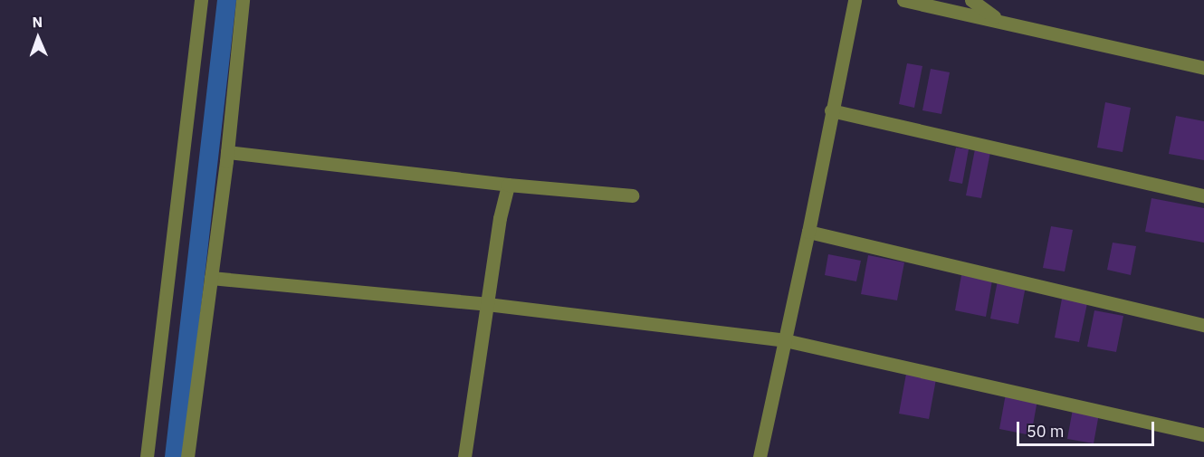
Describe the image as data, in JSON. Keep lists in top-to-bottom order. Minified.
{"scale_bar":"50 m","north":"top"}
